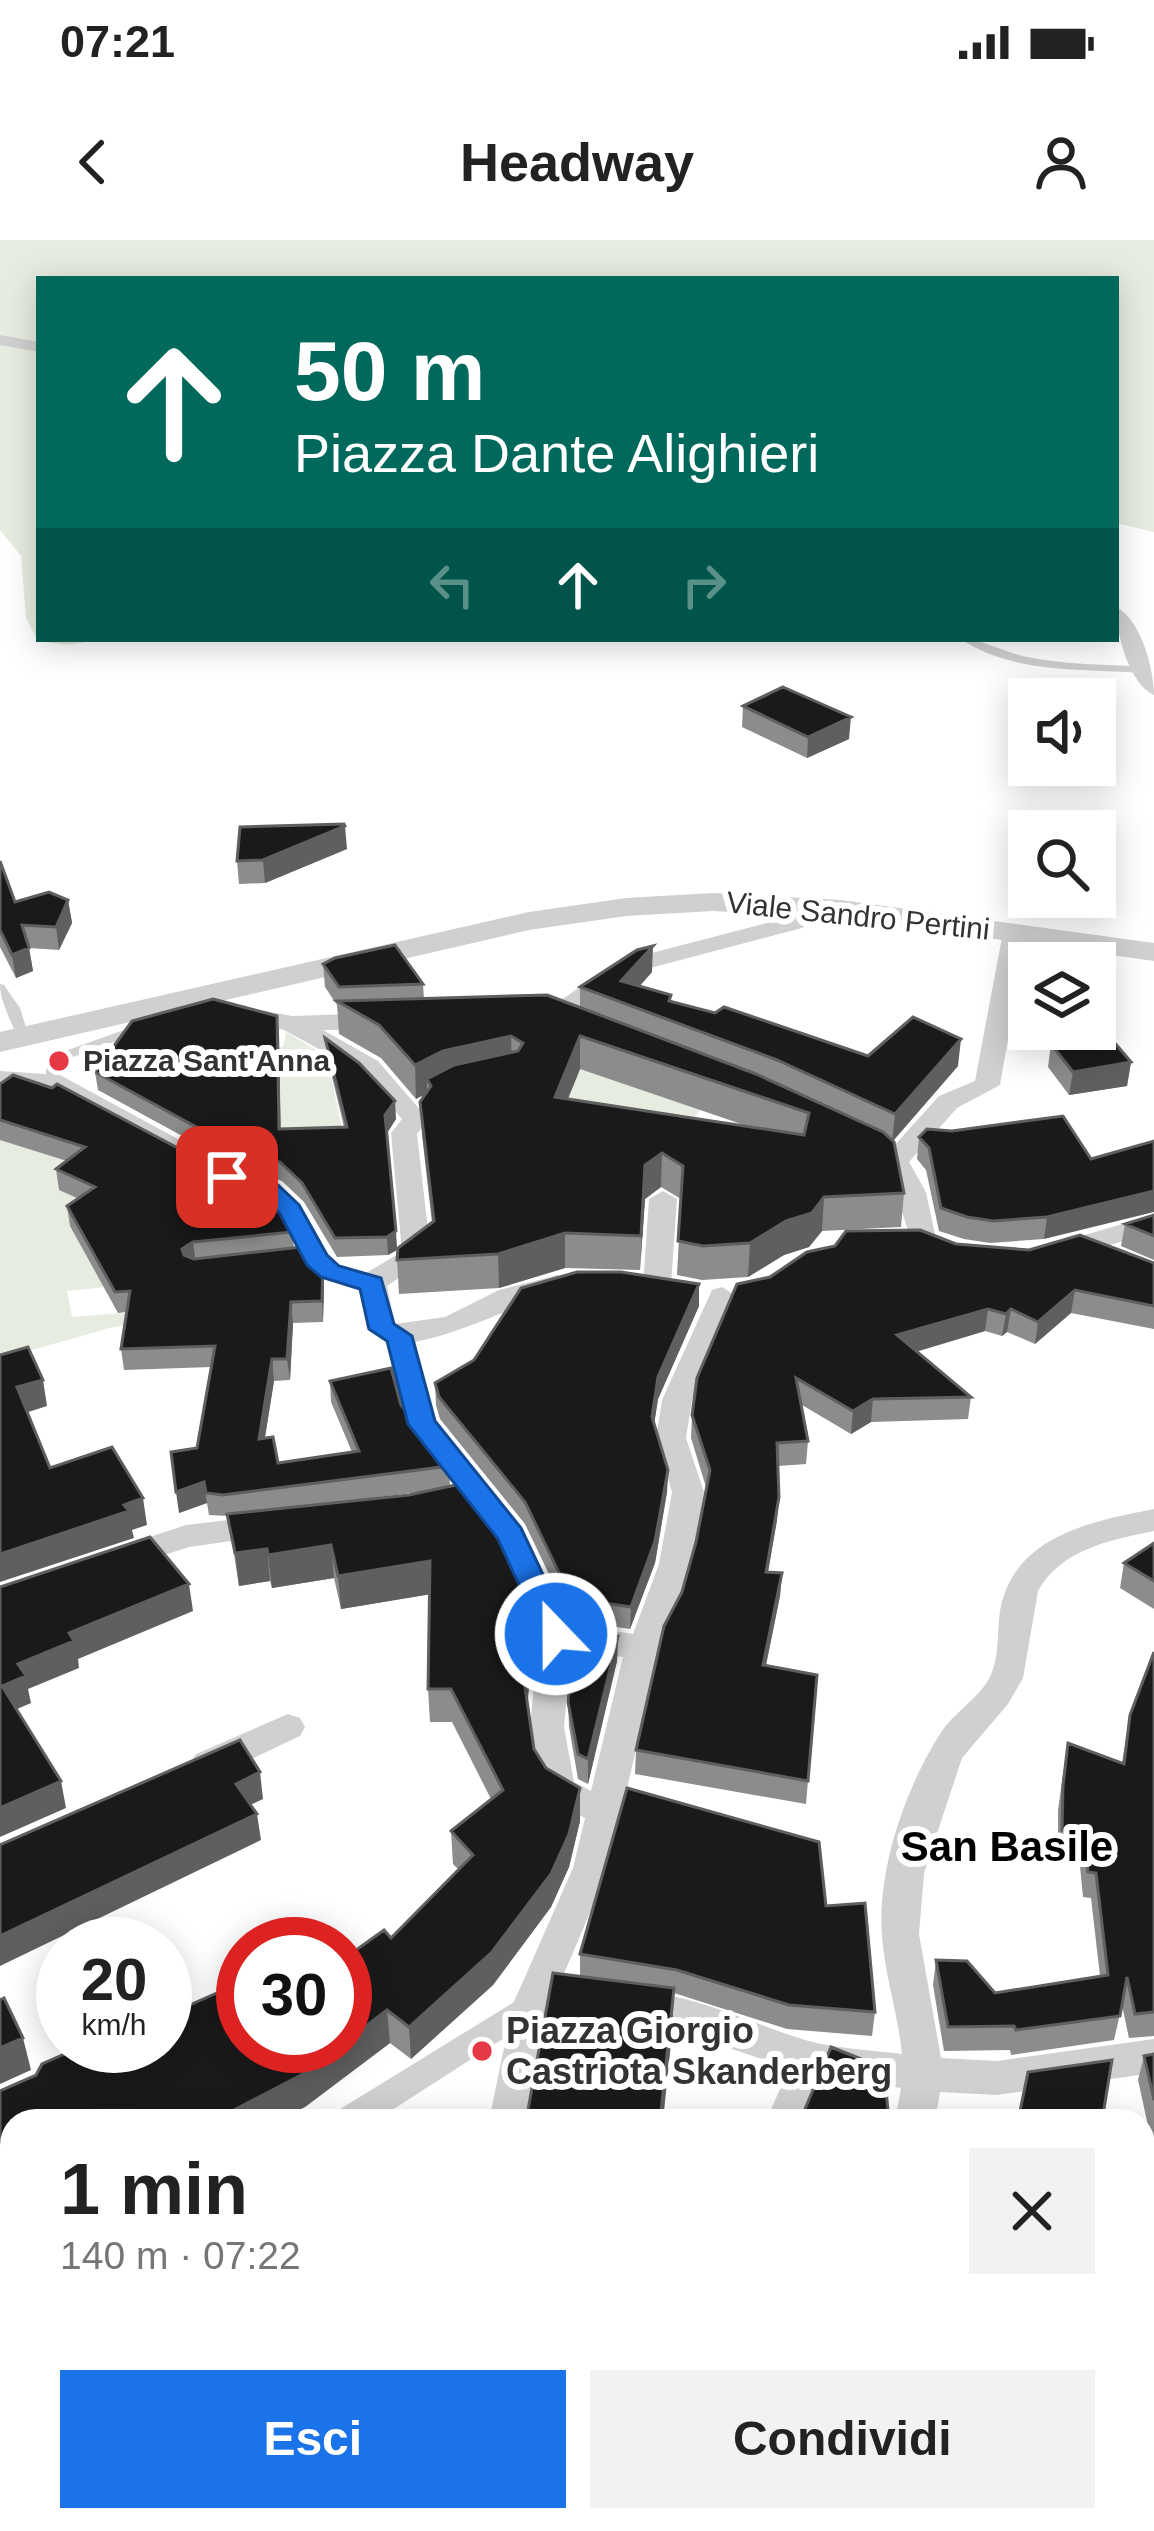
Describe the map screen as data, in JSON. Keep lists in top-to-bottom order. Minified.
{"streets":{"street":["Viale Sandro Pertini"]},"districts":["San Basile"],"places":["Piazza Sant'Anna","Piazza Giorgio Castriota Skanderberg"],"page":{"status":"07:21","header":"Headway","turn":["50 m","Piazza Dante Alighieri"],"speed":"20 km/h","limit":"30","heading":["1 min","140 m · 07:22"],"buttons":["Esci","Condividi"]}}
